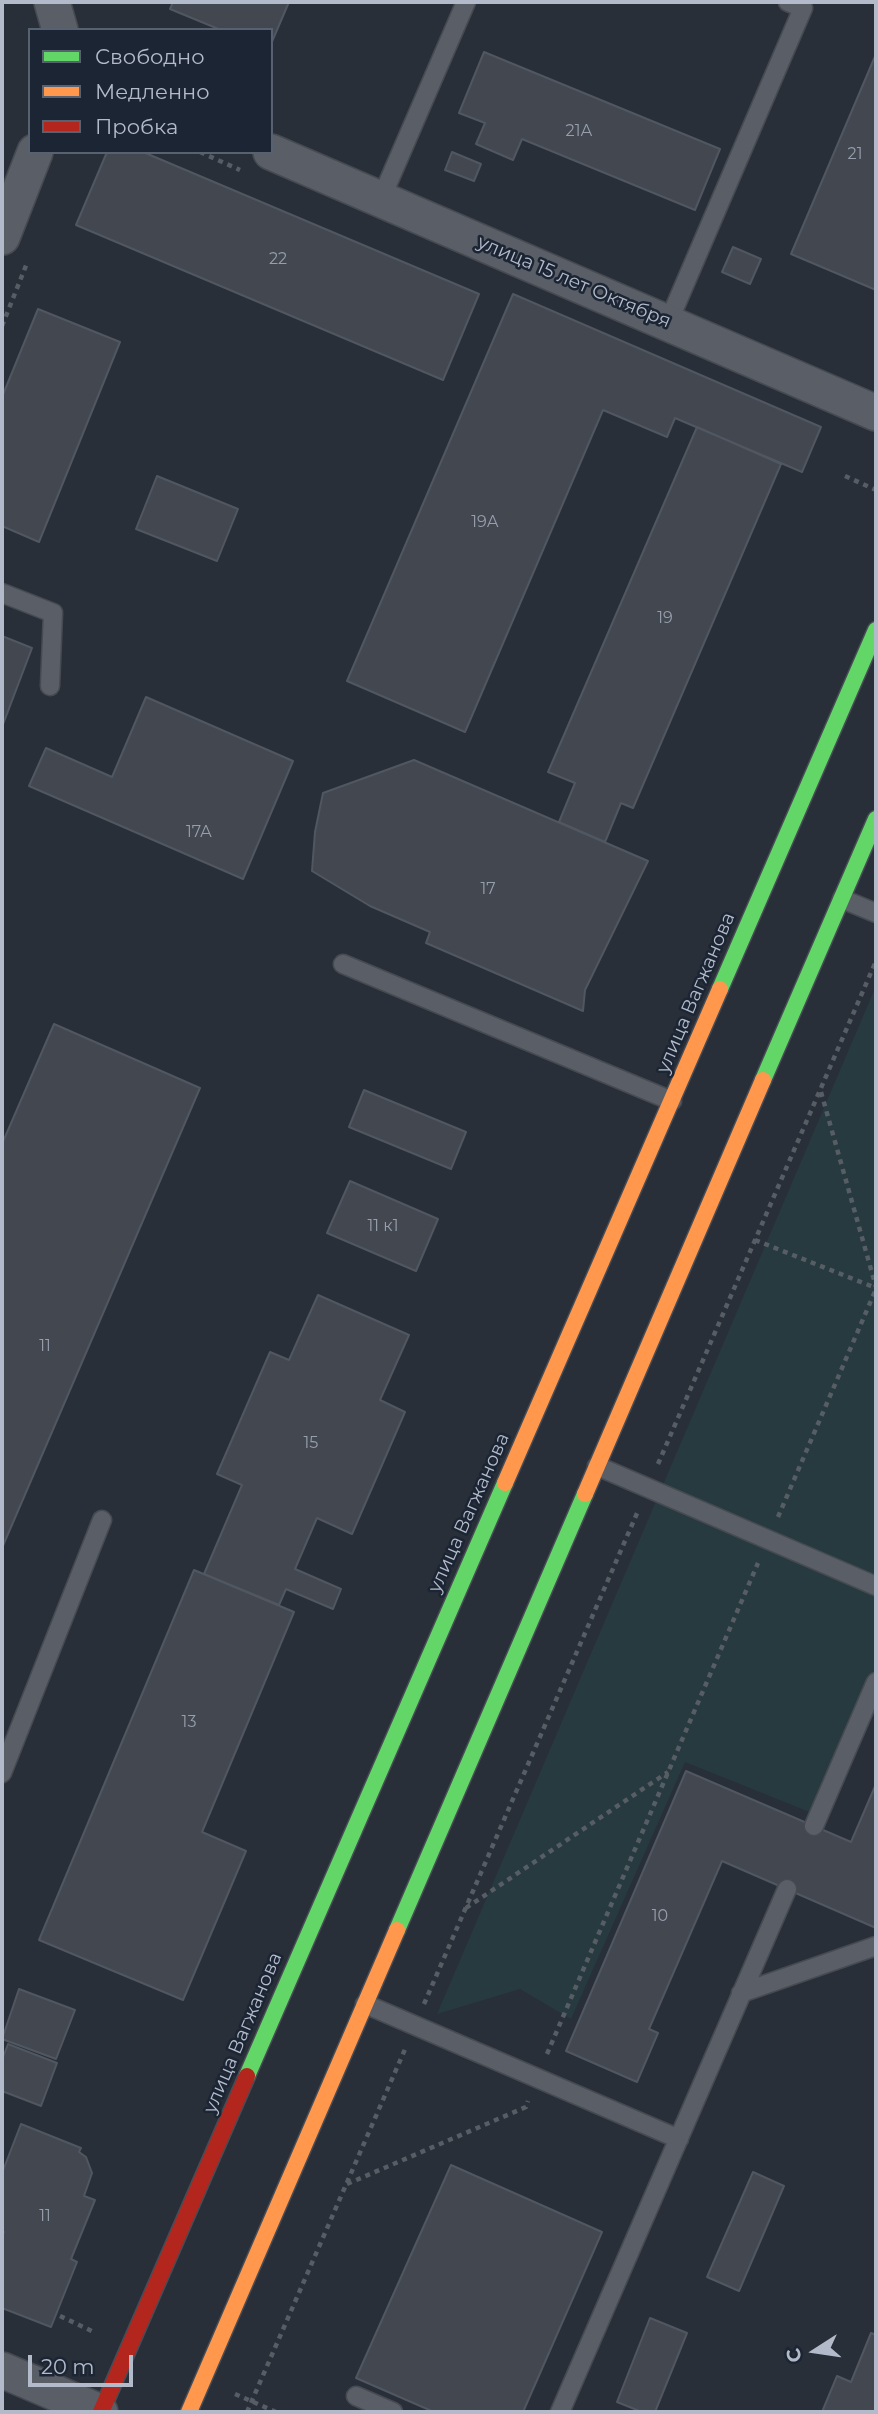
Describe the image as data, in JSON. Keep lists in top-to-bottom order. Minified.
{"streets":{"main road":["улица Вагжанова"],"street":["улица 15 лет Октября"]},"house_numbers":["21А","21","22","19А","19","17А","17","11 к1","11","15","13","10","11"],"legend":["Свободно","Медленно","Пробка"],"scale_bar":"20 m","north":"left"}
